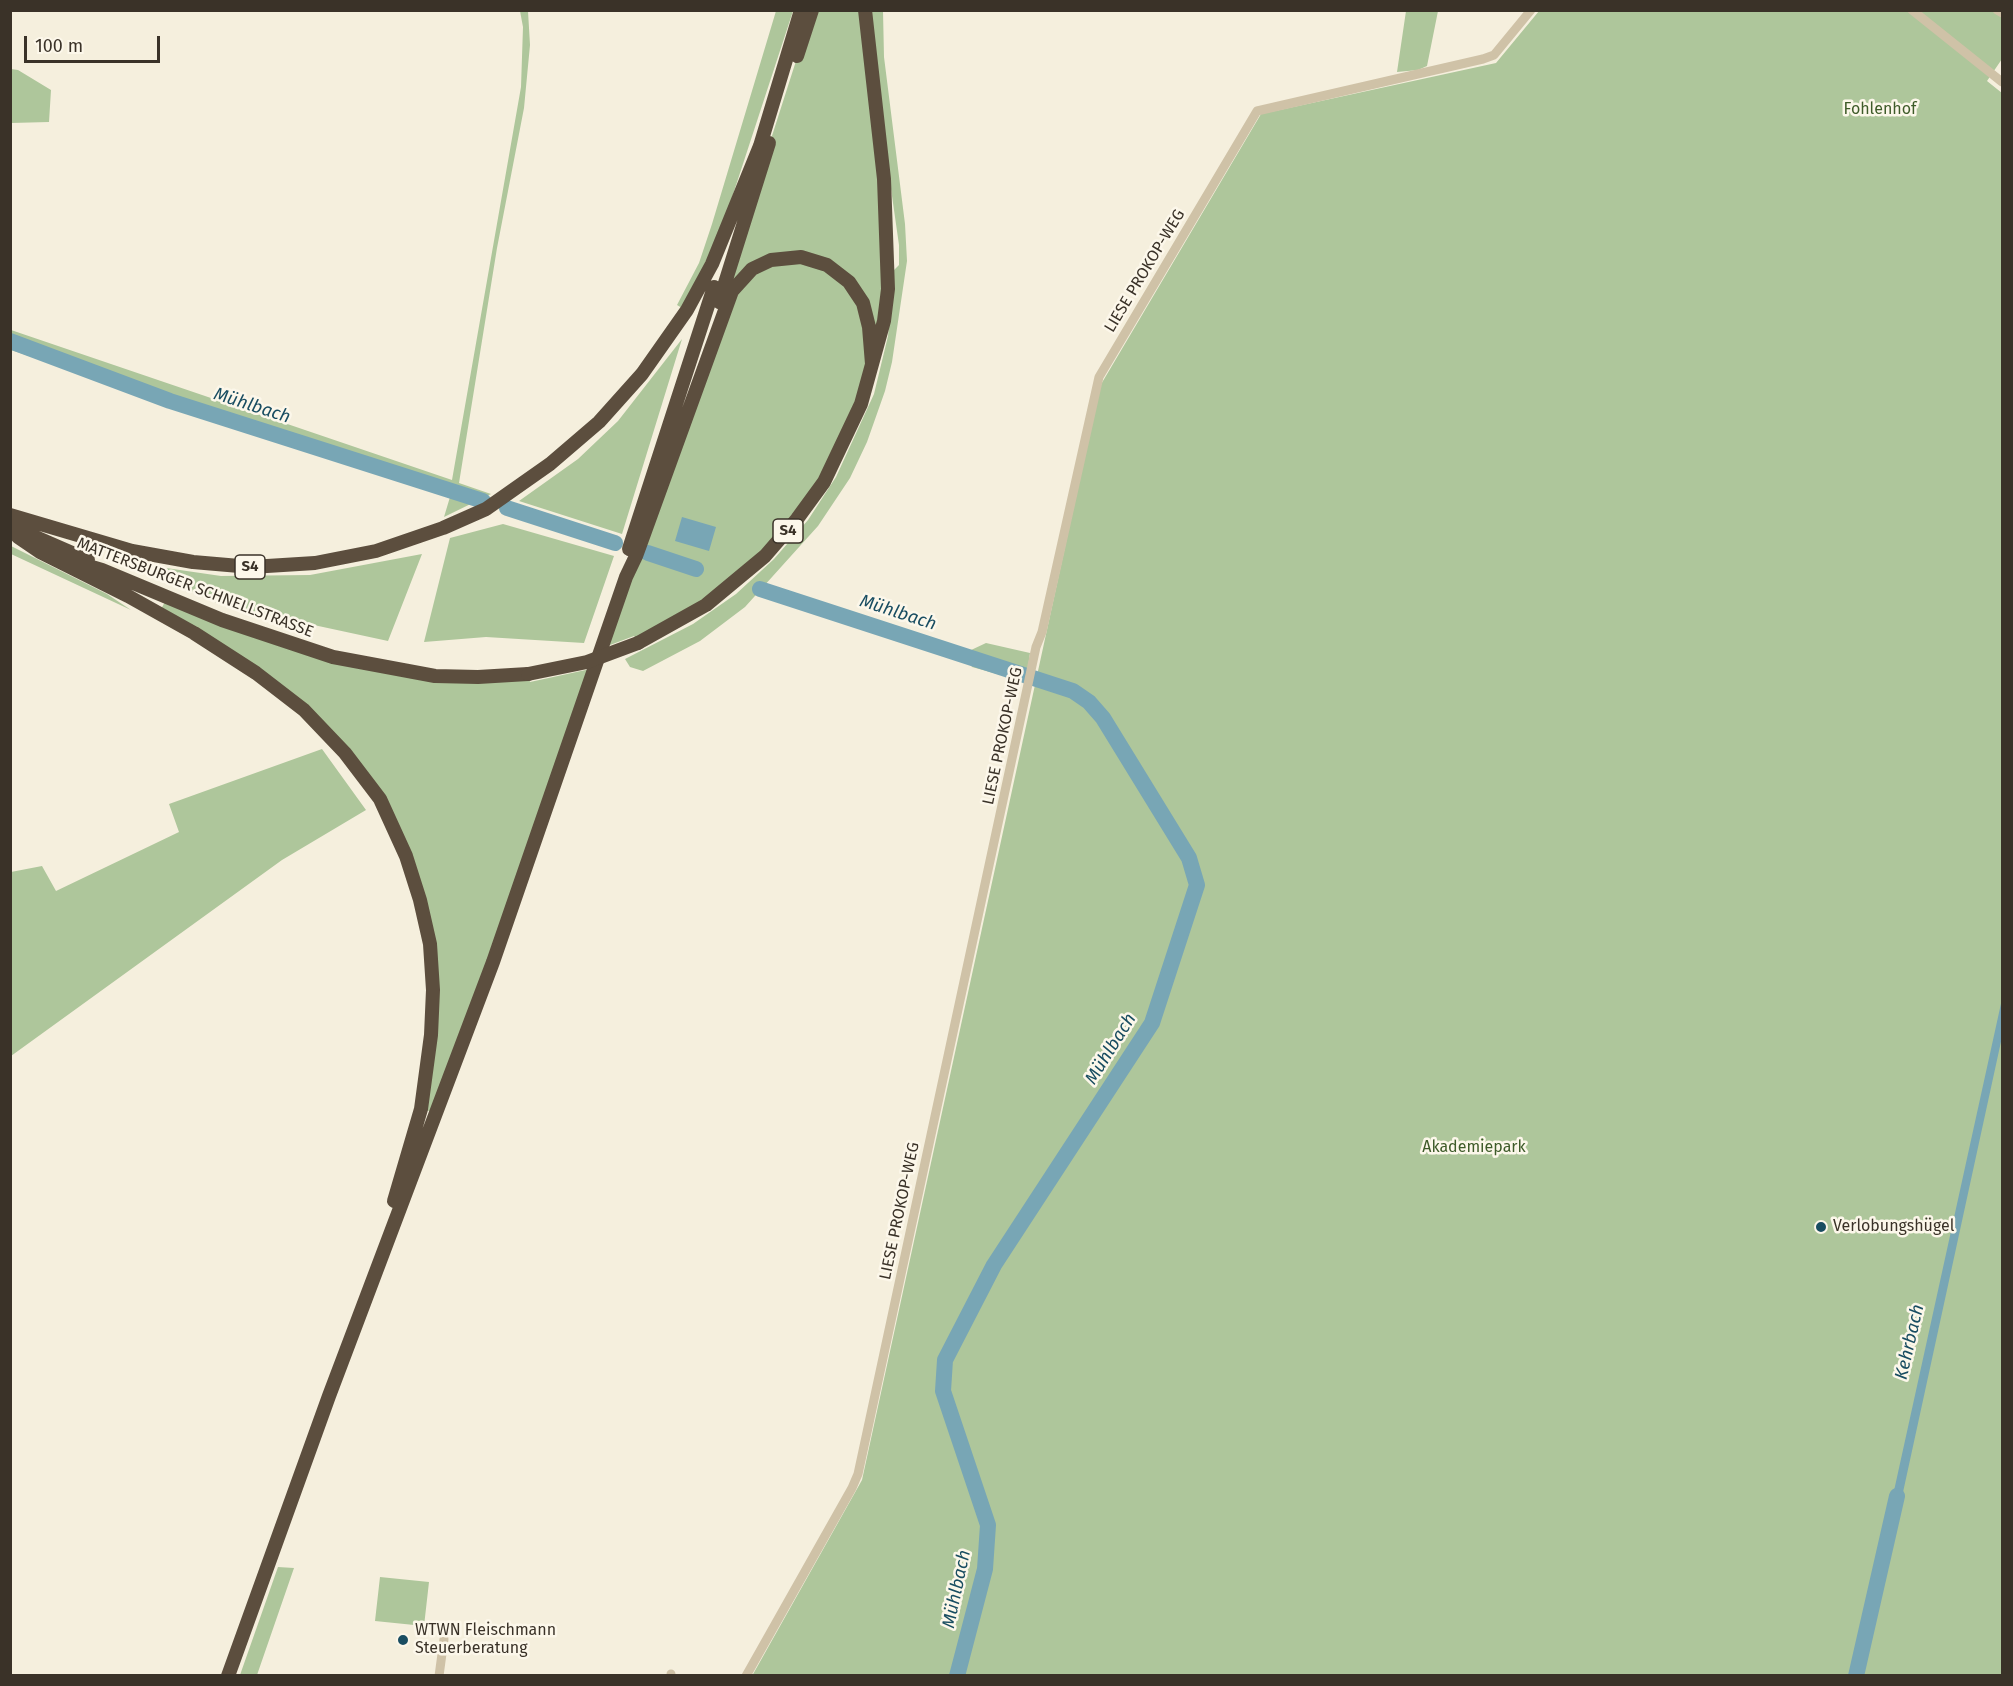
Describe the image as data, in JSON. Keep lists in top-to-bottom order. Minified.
{"streets":{"highway":["S4","MATTERSBURGER SCHNELLSTRASSE"],"street":["LIESE PROKOP-WEG"]},"water":["Mühlbach","Kehrbach"],"parks":["Fohlenhof","Akademiepark"],"places":["Verlobungshügel","WTWN Fleischmann Steuerberatung"],"scale_bar":"100 m"}
